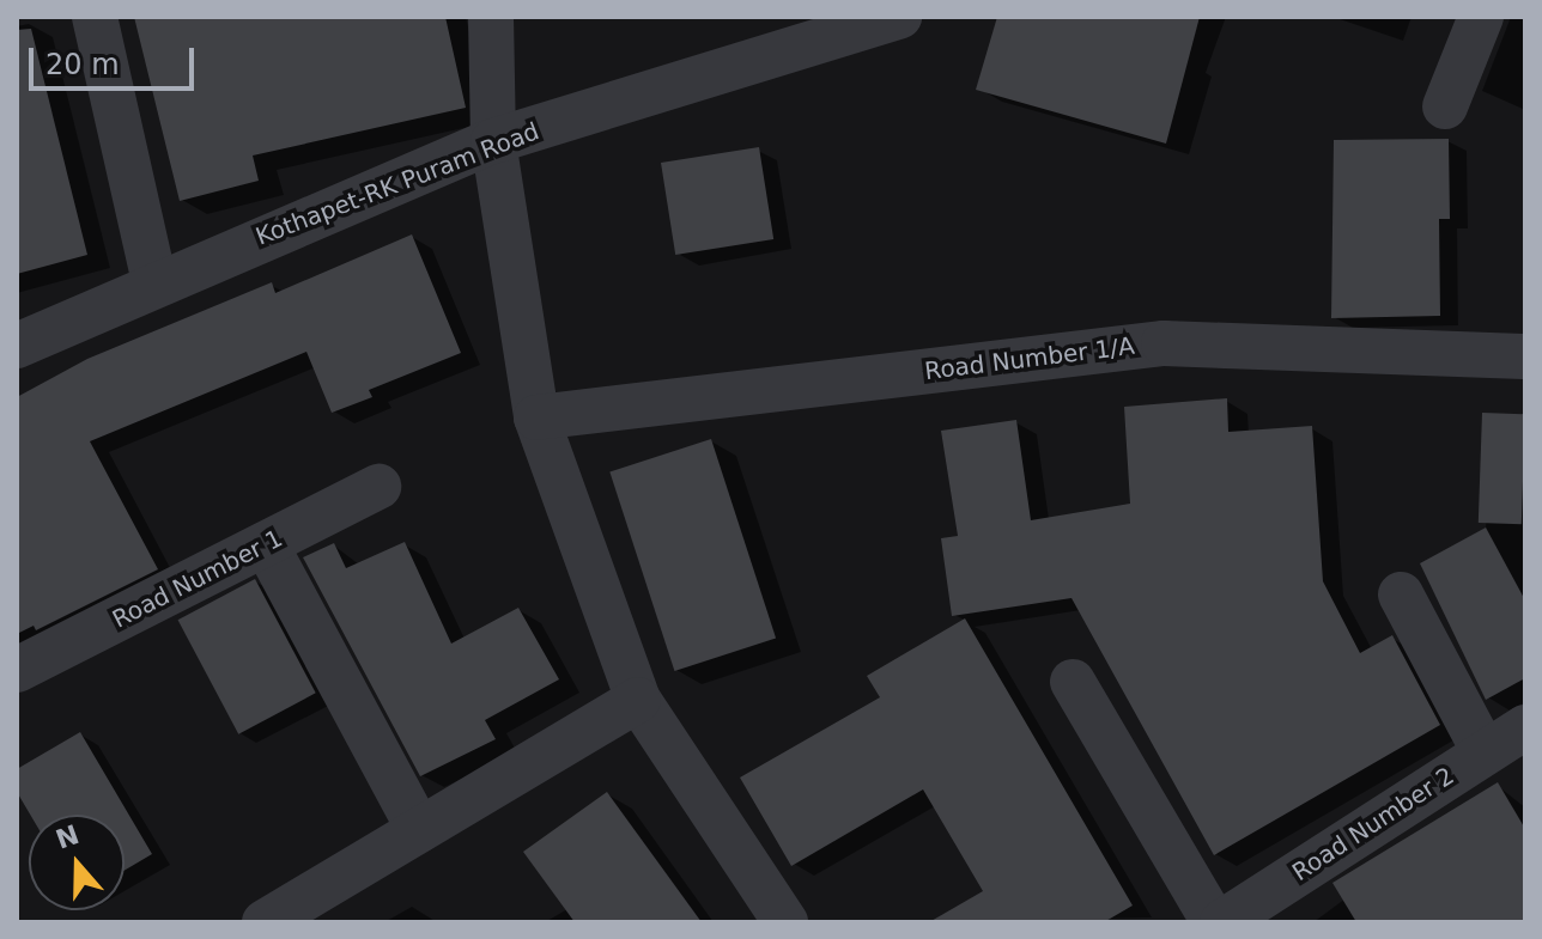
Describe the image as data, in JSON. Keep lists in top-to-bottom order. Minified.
{"streets":{"street":["Kothapet-RK Puram Road","Road Number 1/A","Road Number 1","Road Number 2"]},"scale_bar":"20 m","north":"top"}
